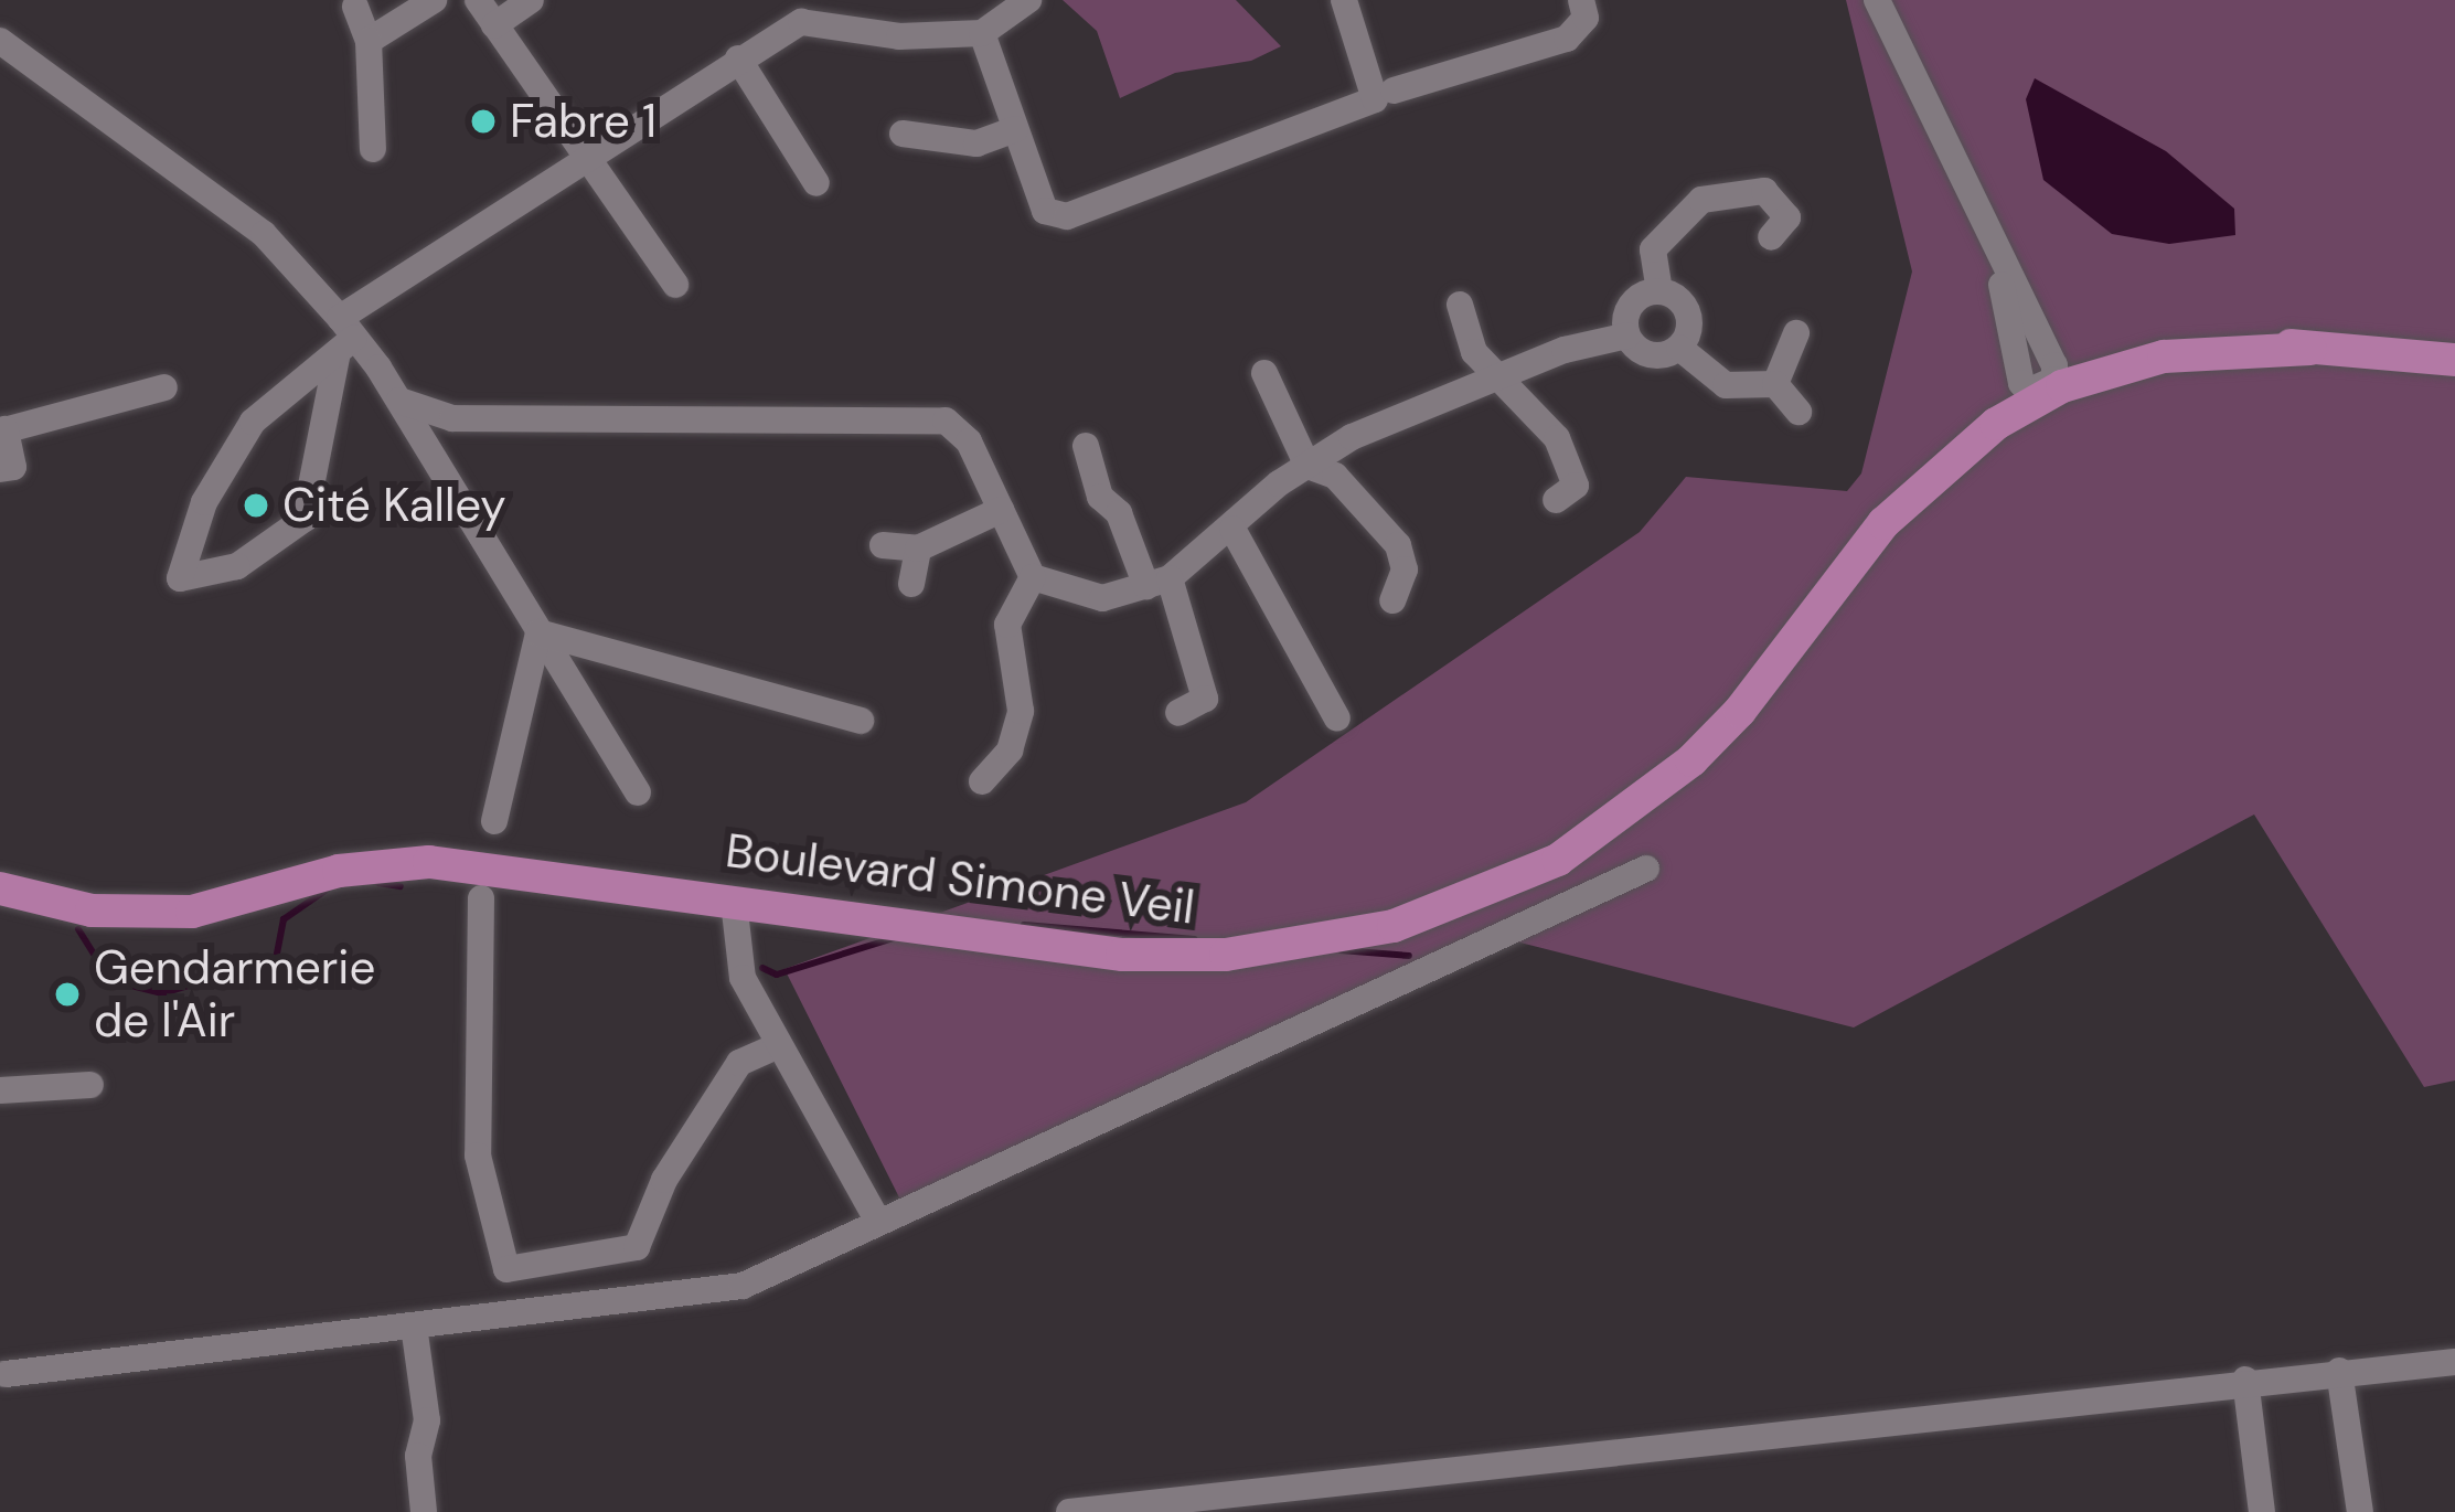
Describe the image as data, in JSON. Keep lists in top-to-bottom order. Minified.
{"streets":{"main road":["Boulevard Simone Veil"]},"places":["Fabre 1","Cité Kalley","Gendarmerie de l'Air"]}
